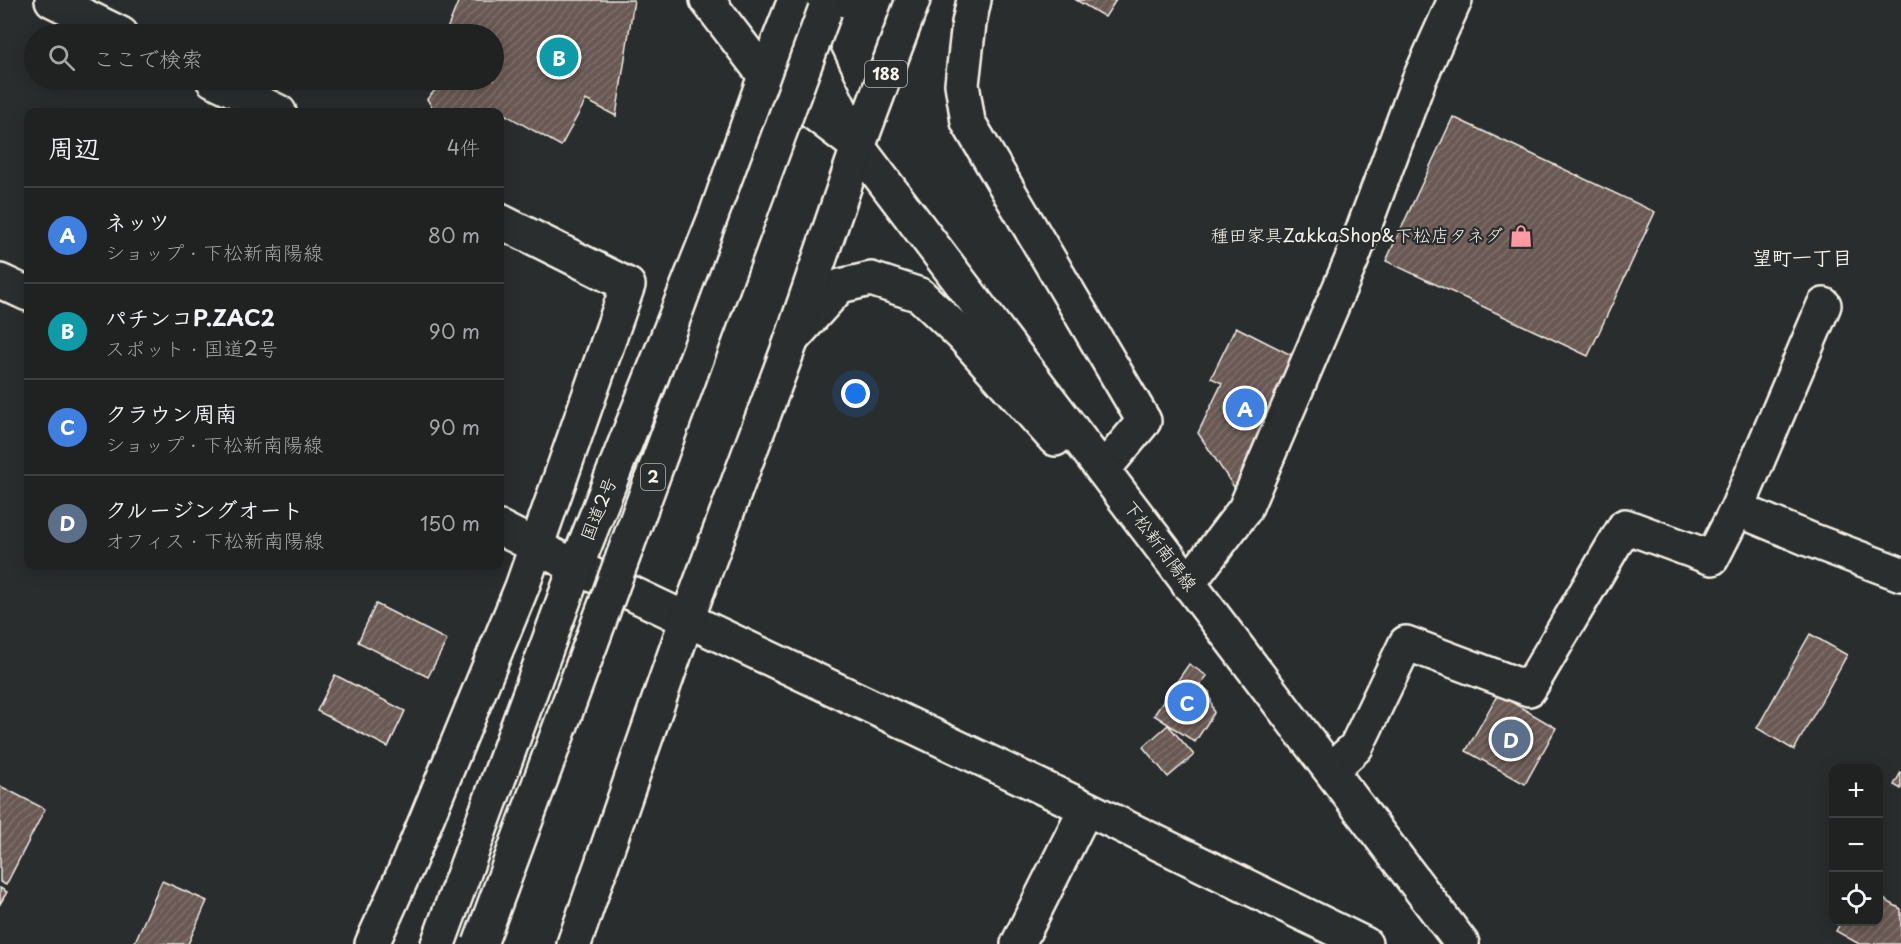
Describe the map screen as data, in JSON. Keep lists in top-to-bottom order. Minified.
{"streets":{"main road":["188","2","国道2号","下松新南陽線"]},"crossings":[["188","下松新南陽線"],["2","国道2号"]],"districts":["望町一丁目"],"places":{"shop":["種田家具ZakkaShop&下松店タネダ"]},"page":{"search":"ここで検索","pins":["B","A","C","D"],"heading":["周辺","4件"],"list":[{"mark":"A","name":"ネッツ","note":"ショップ · 下松新南陽線","value":"80 m"},{"mark":"B","name":"パチンコP.ZAC2","note":"スポット · 国道2号","value":"90 m"},{"mark":"C","name":"クラウン周南","note":"ショップ · 下松新南陽線","value":"90 m"},{"mark":"D","name":"クルージングオート","note":"オフィス · 下松新南陽線","value":"150 m"}],"map_buttons":["+","−"]}}
